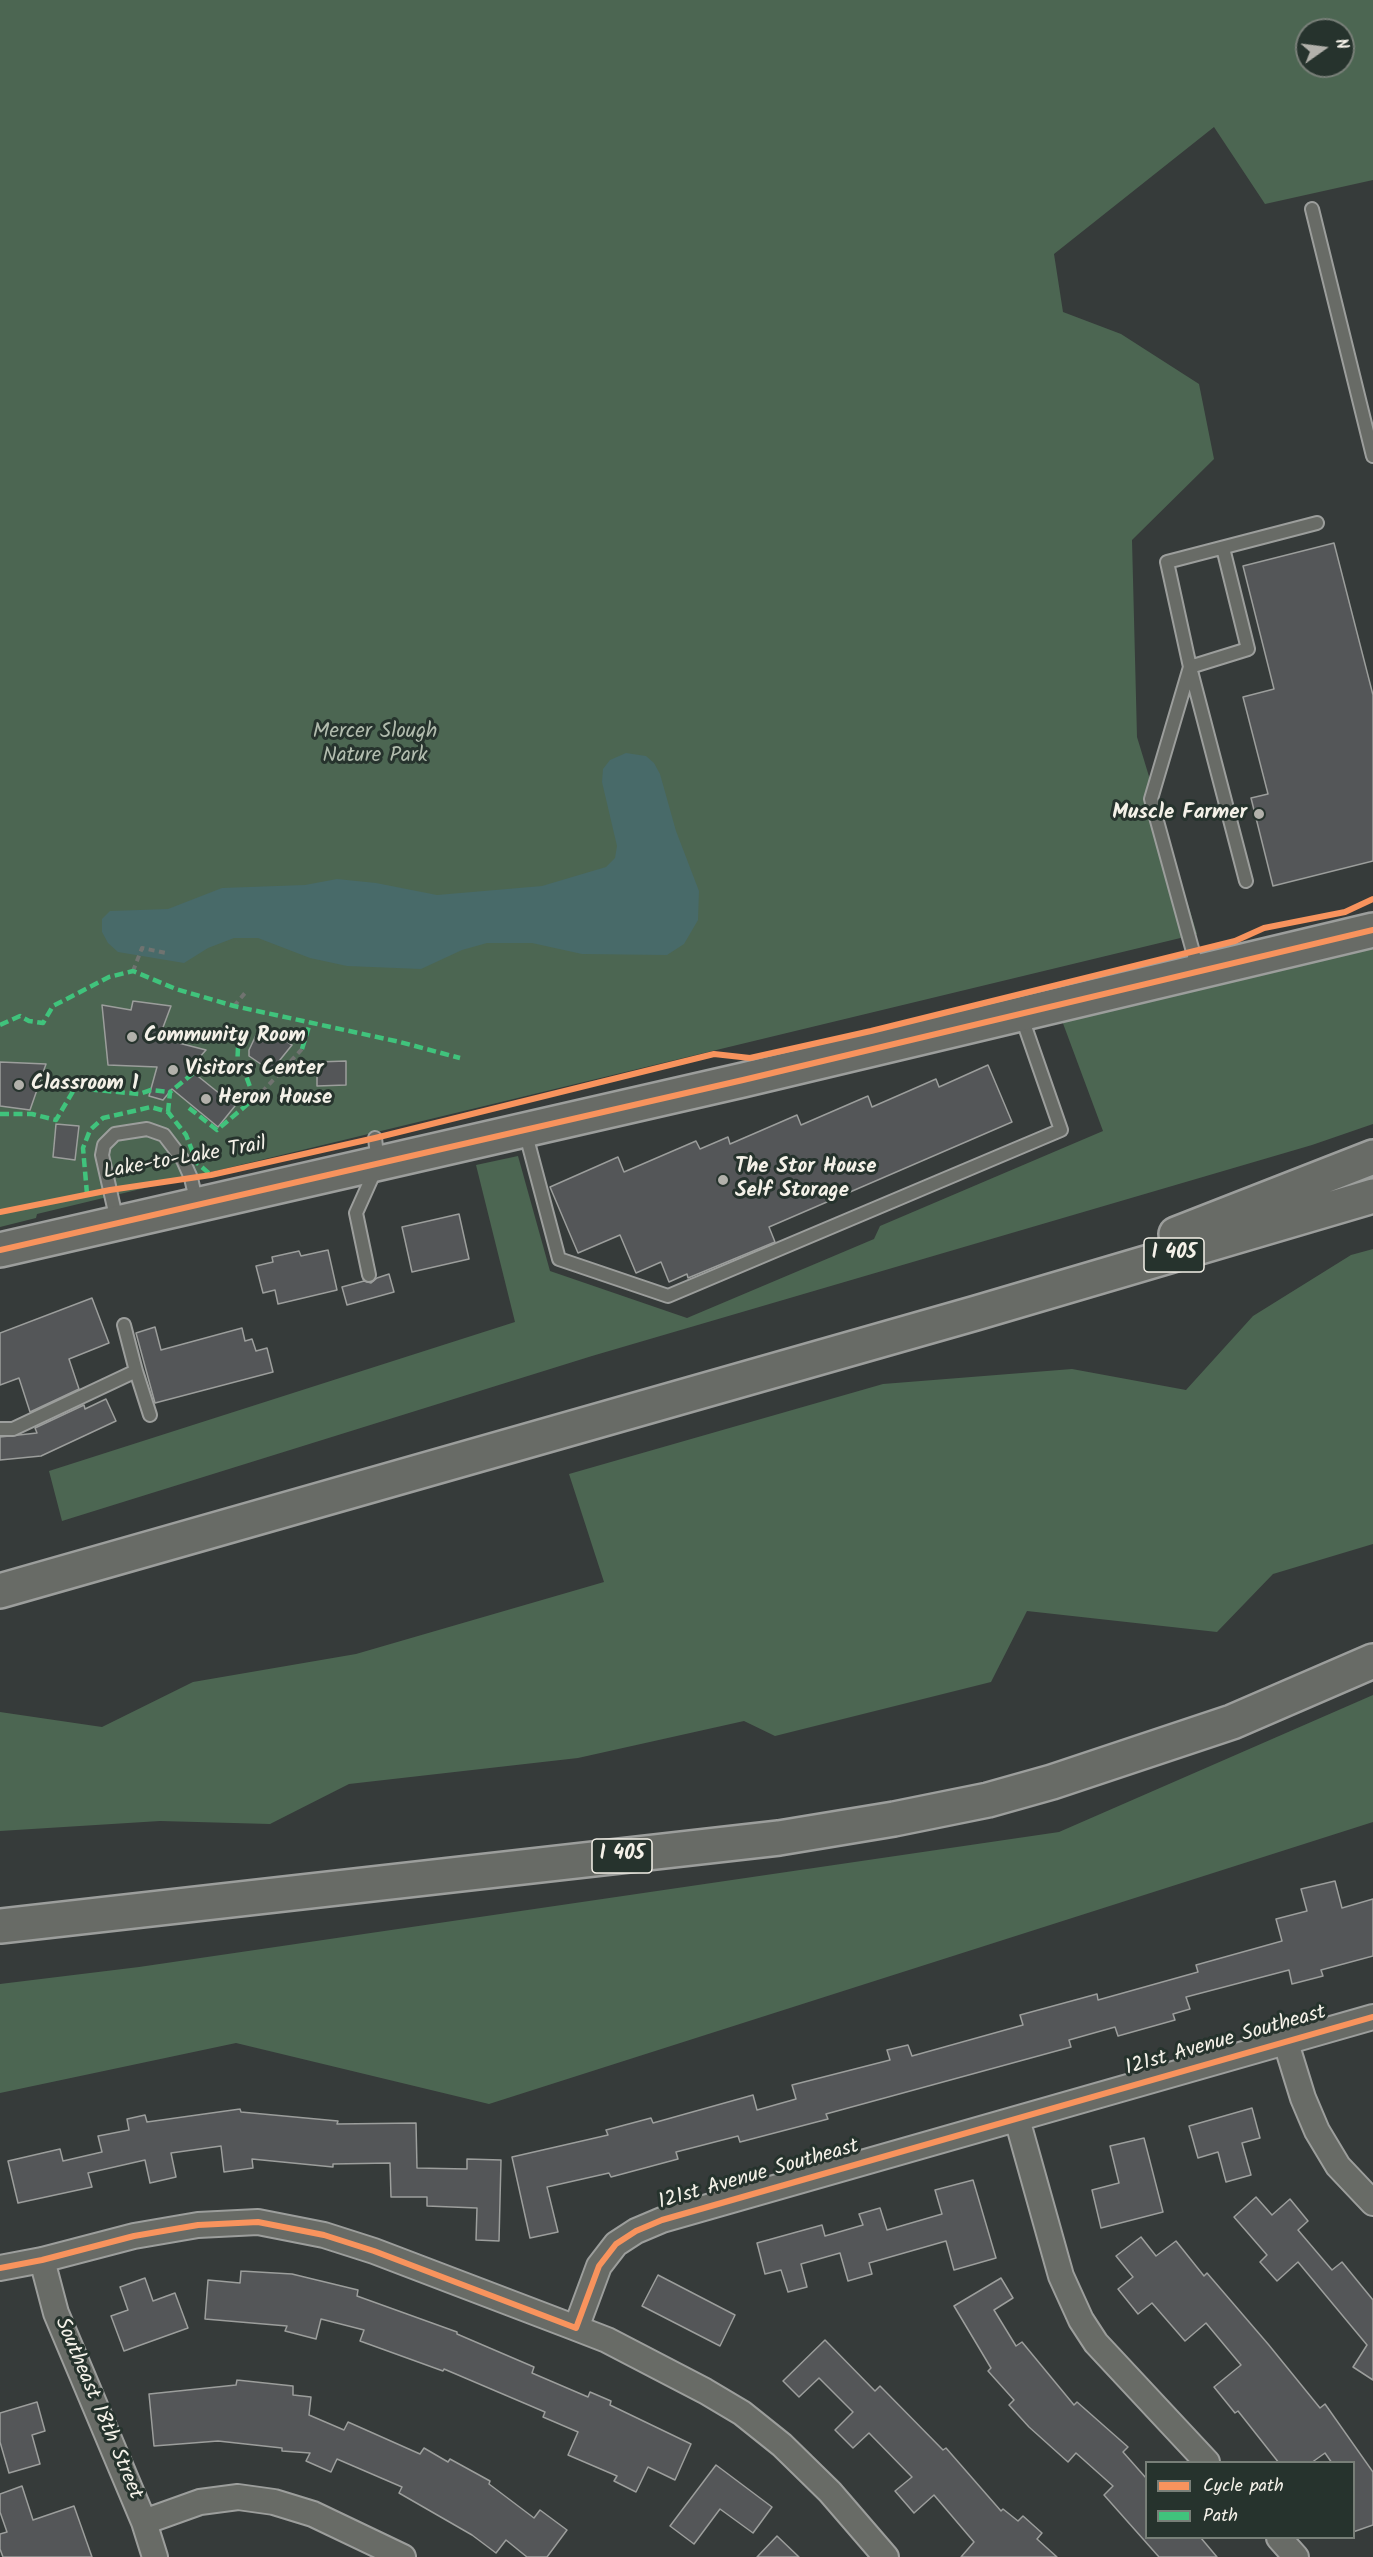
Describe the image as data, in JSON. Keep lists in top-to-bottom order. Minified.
{"streets":{"main road":["I 405"],"street":["121st Avenue Southeast","Southeast 18th Street"],"cycle path":["Lake-to-Lake Trail"]},"parks":["Mercer Slough Nature Park"],"places":["Muscle Farmer","Community Room","Visitors Center","Classroom 1","Heron House","The Stor House Self Storage"],"legend":["Cycle path","Path"],"north":"right"}
